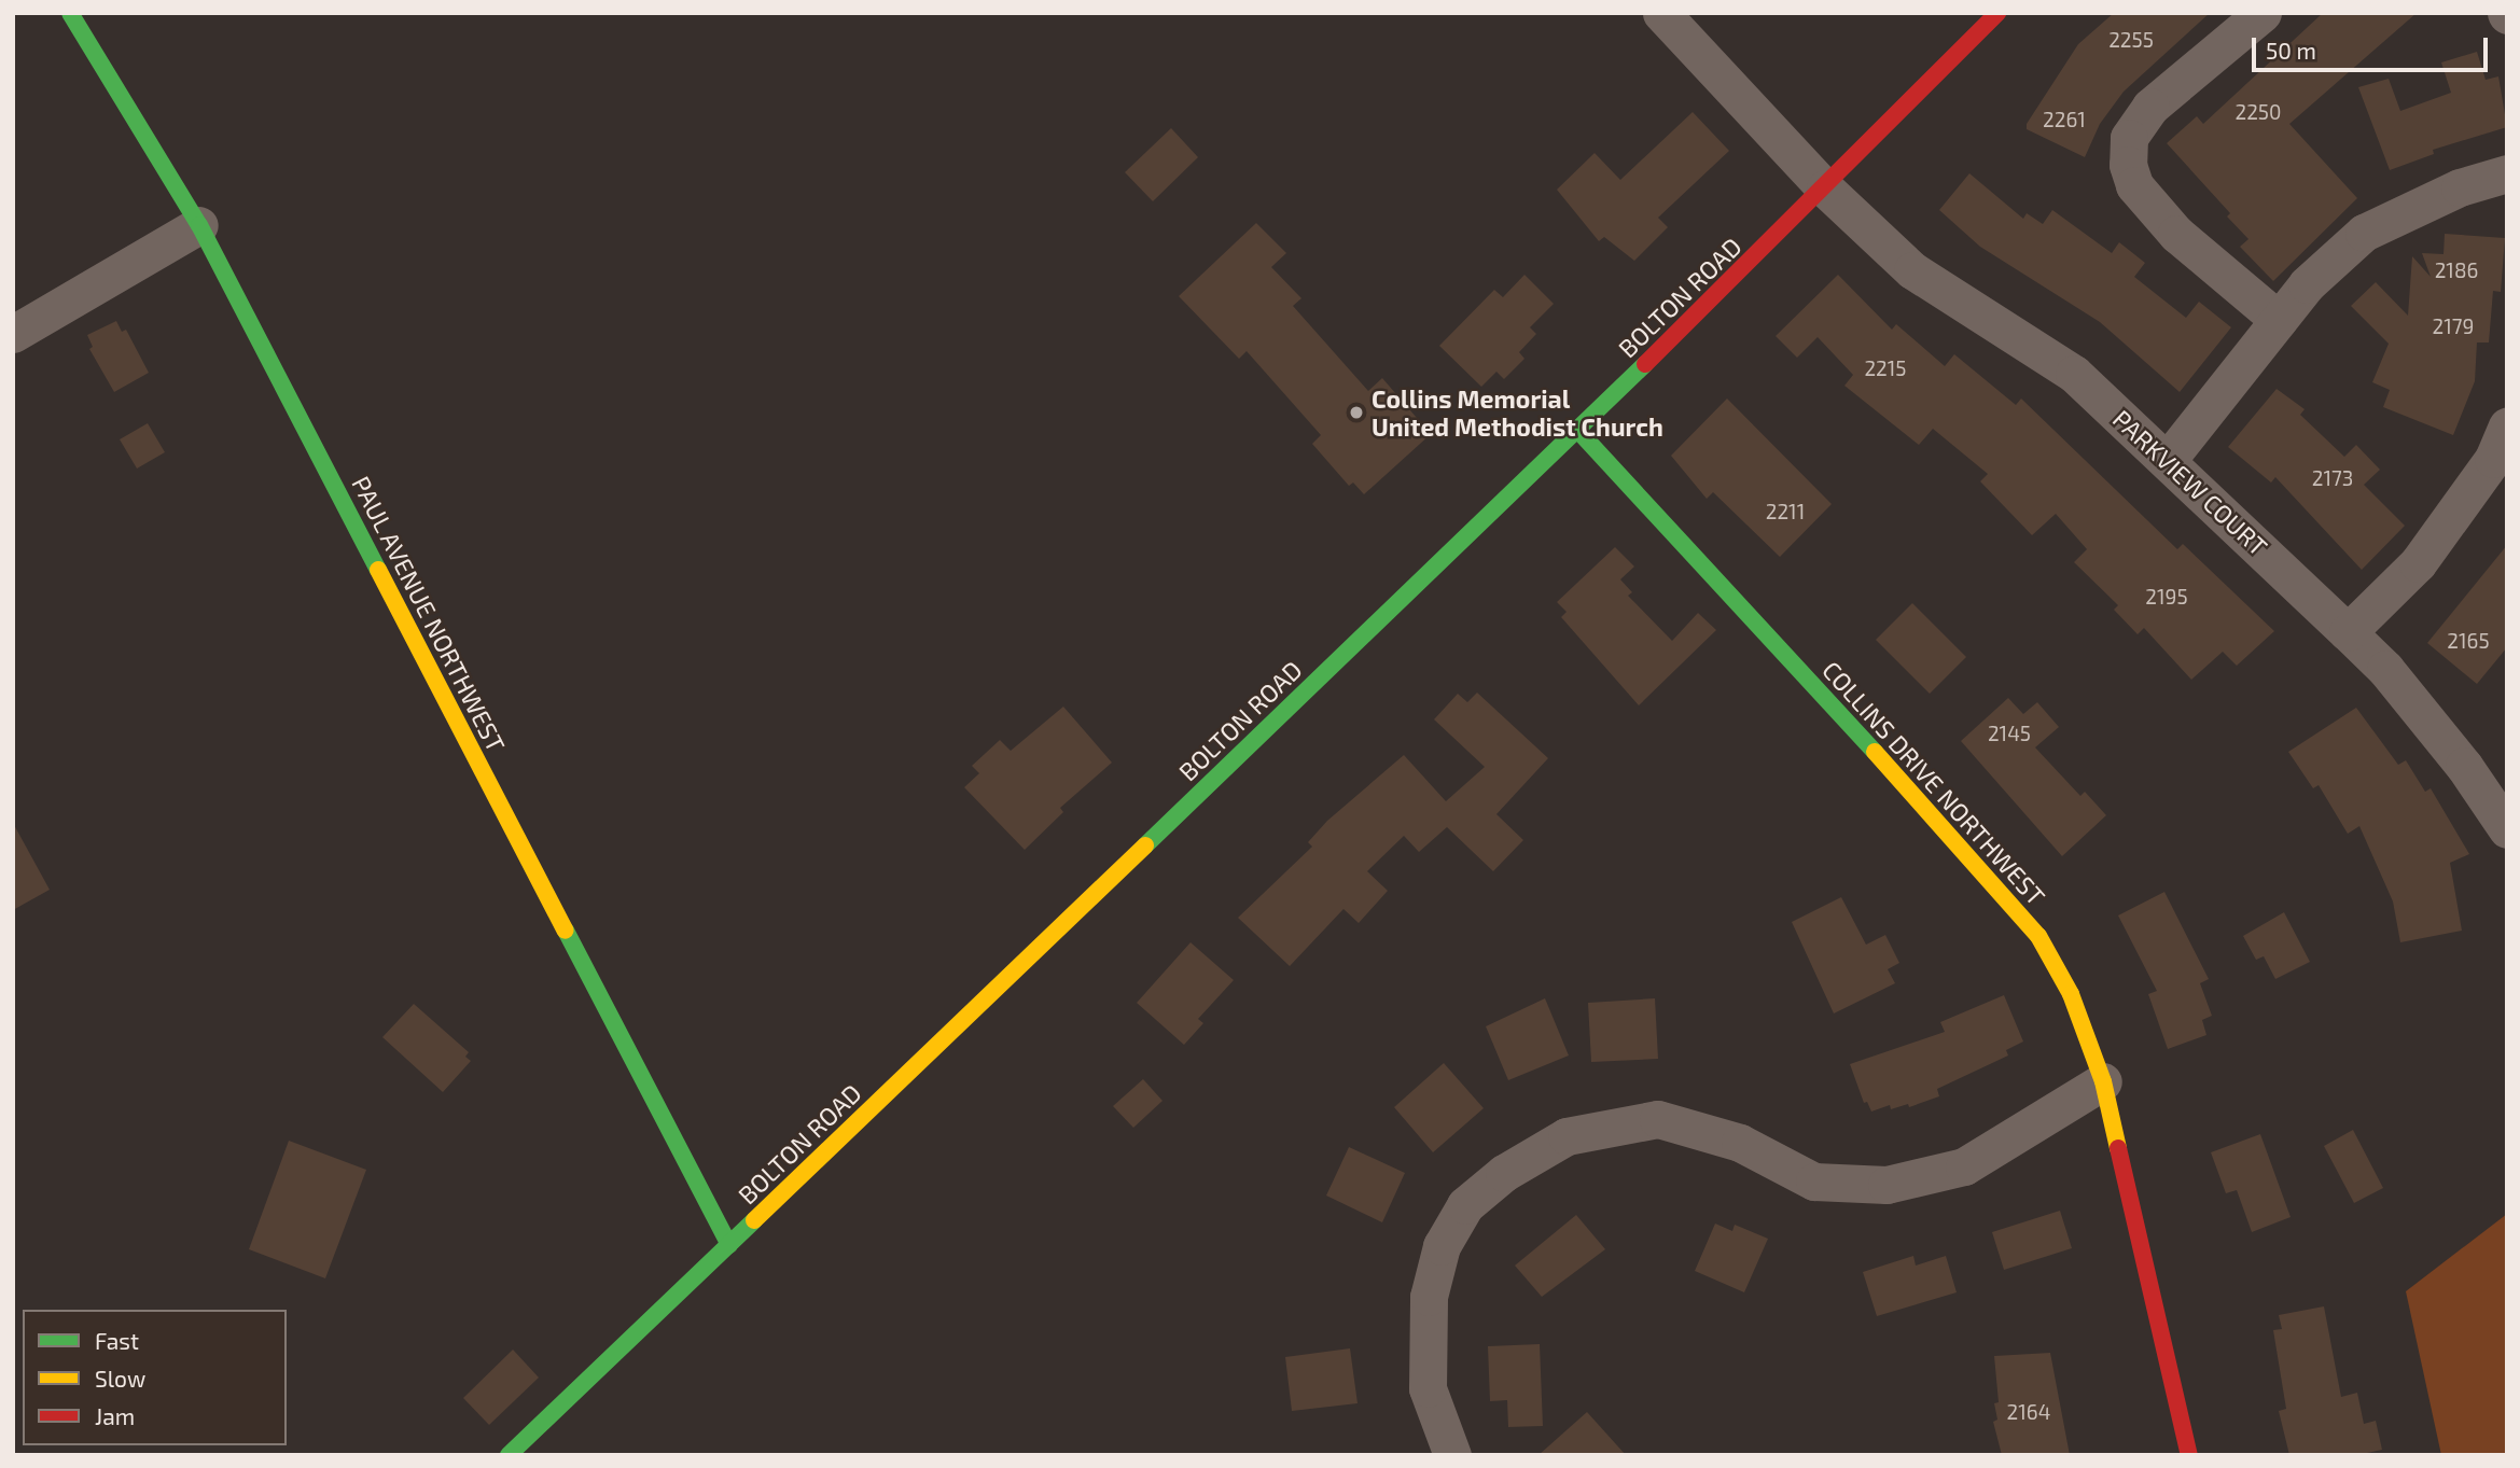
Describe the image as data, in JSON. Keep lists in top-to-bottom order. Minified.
{"streets":{"street":["BOLTON ROAD","PARKVIEW COURT","PAUL AVENUE NORTHWEST","COLLINS DRIVE NORTHWEST"]},"crossings":[["BOLTON ROAD","PARKVIEW COURT"],["BOLTON ROAD","PAUL AVENUE NORTHWEST"],["BOLTON ROAD","COLLINS DRIVE NORTHWEST"]],"places":["Collins Memorial United Methodist Church"],"house_numbers":["2255","2250","2261","2186","2179","2215","2173","2211","2195","2165","2145","2164"],"legend":["Fast","Slow","Jam"],"scale_bar":"50 m"}
